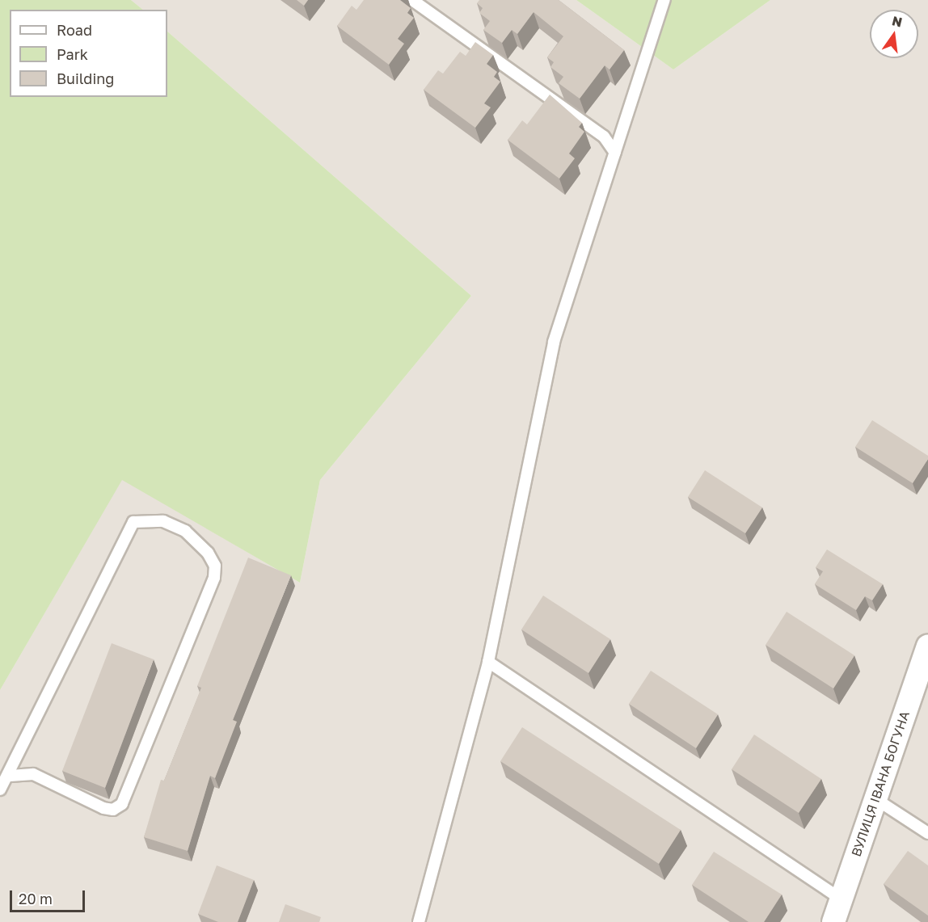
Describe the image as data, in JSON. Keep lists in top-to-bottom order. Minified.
{"streets":{"street":["ВУЛИЦЯ ІВАНА БОГУНА"]},"legend":["Road","Park","Building"],"scale_bar":"20 m","north":"top"}
